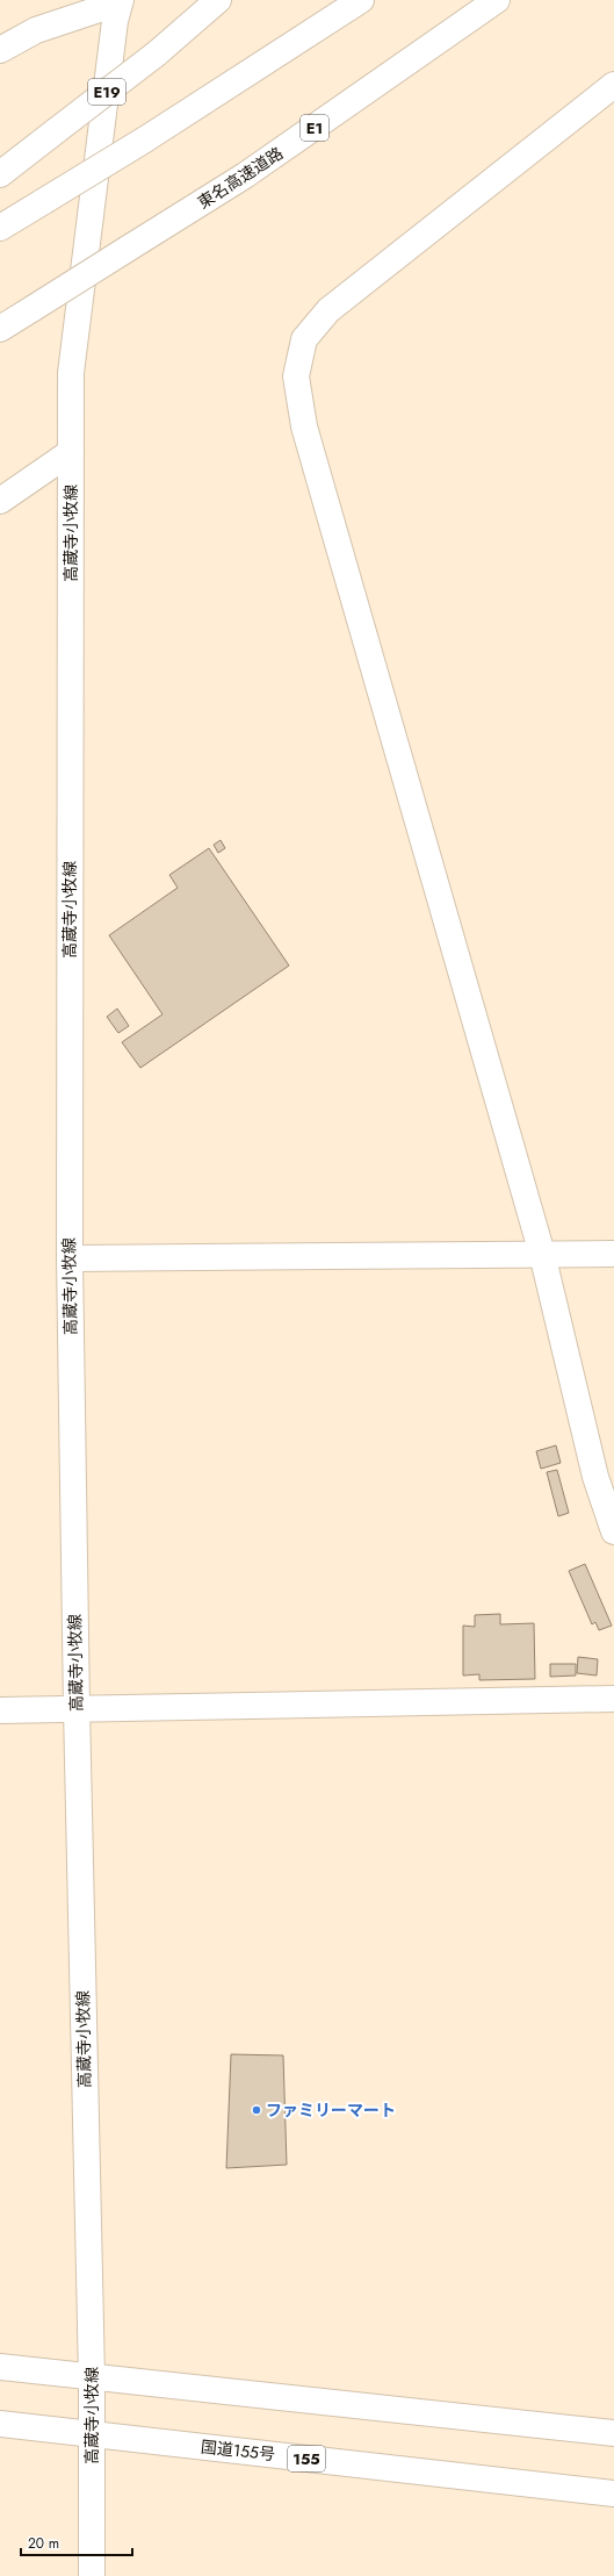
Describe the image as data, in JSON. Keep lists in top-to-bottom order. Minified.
{"streets":{"main road":["E19","E1","東名高速道路","高蔵寺小牧線","国道155号","155"]},"crossings":[["高蔵寺小牧線","国道155号"]],"places":["ファミリーマート"],"scale_bar":"20 m"}
